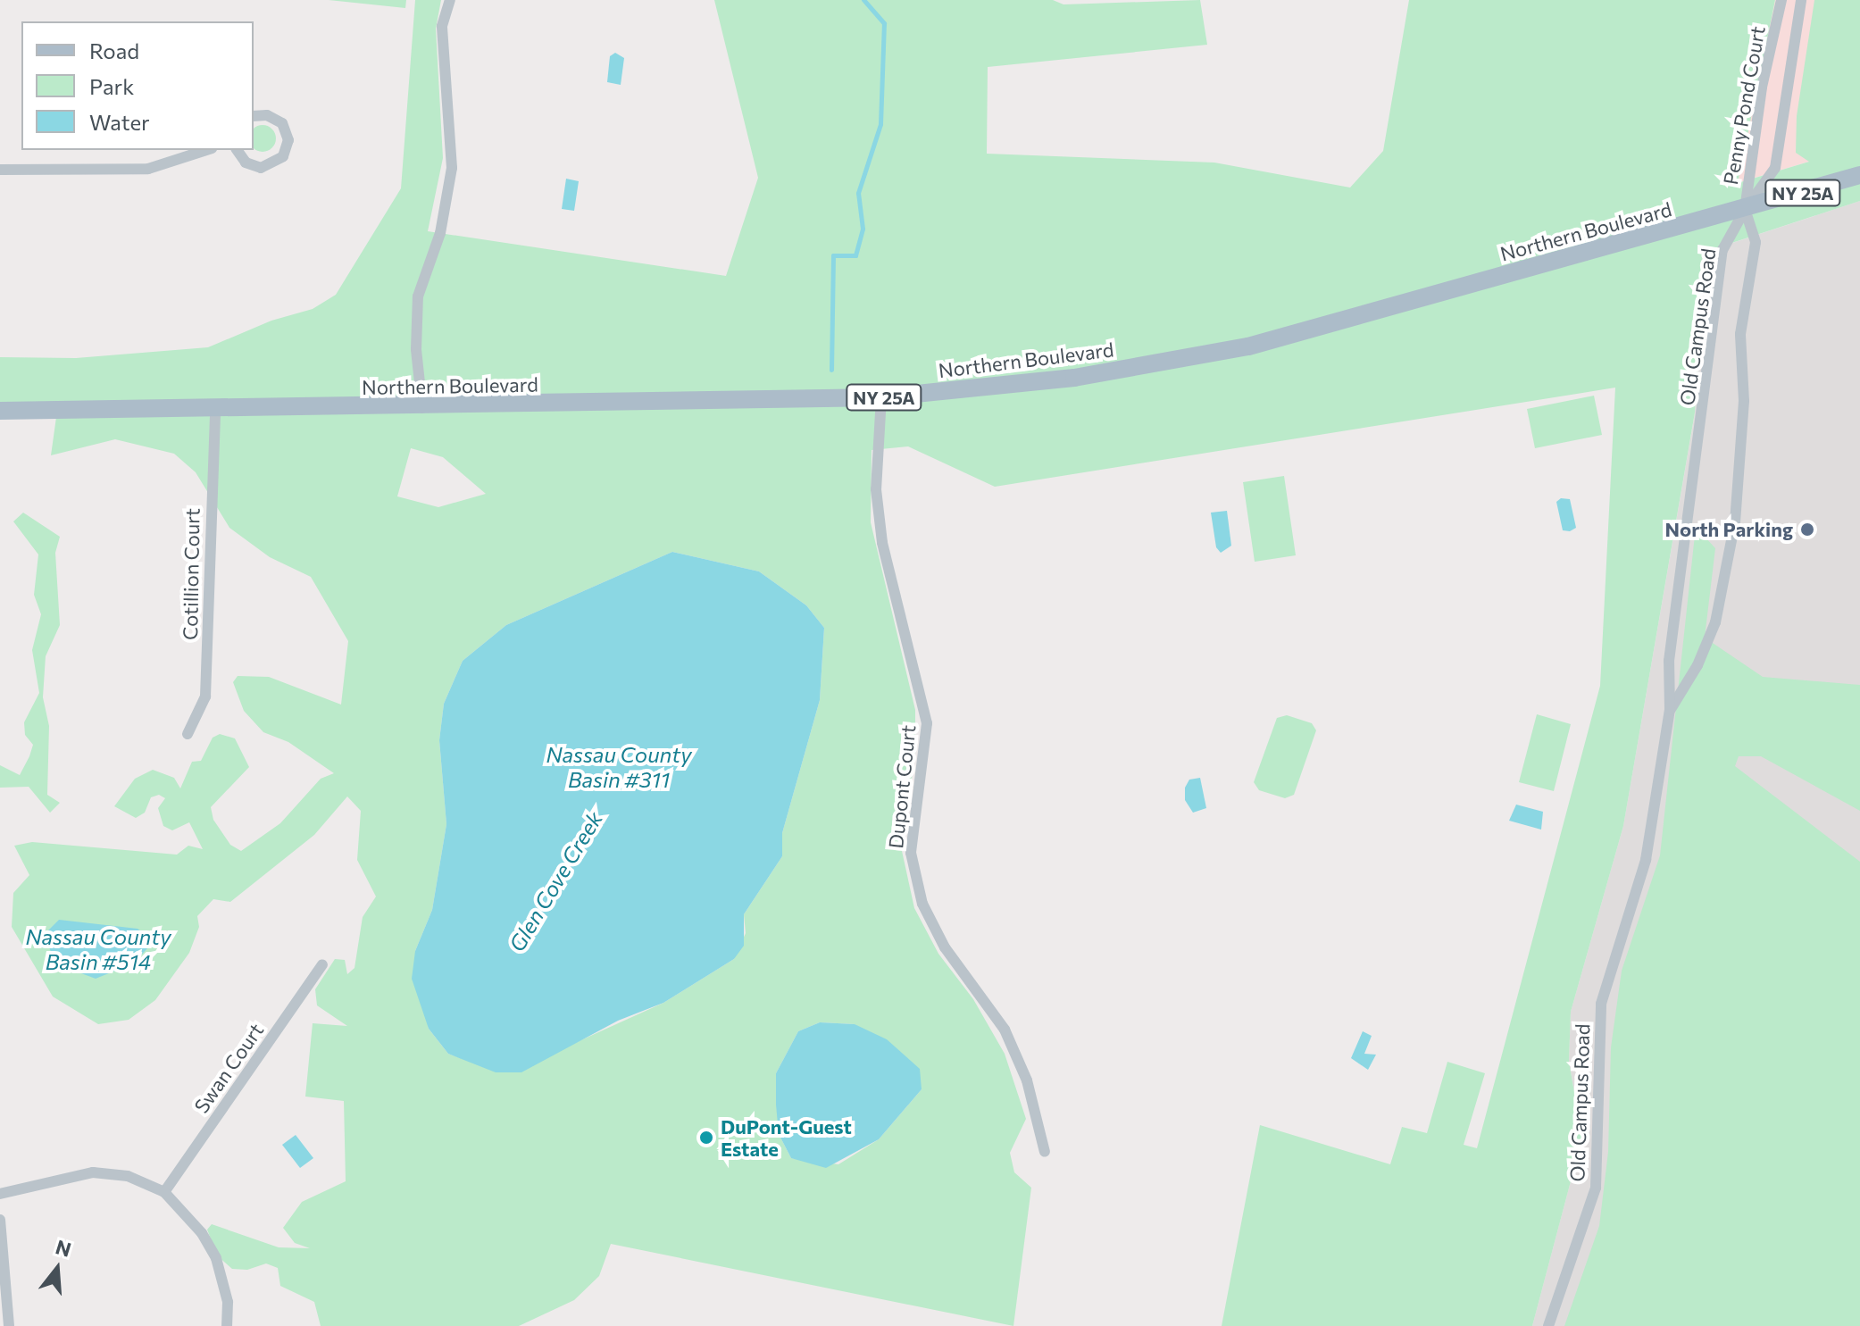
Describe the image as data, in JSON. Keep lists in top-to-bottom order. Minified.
{"streets":{"main road":["NY 25A","Northern Boulevard"],"street":["Penny Pond Court","Old Campus Road","Cotillion Court","Dupont Court","Swan Court"]},"crossings":[["Penny Pond Court","Northern Boulevard"],["Penny Pond Court","Old Campus Road"],["Northern Boulevard","Old Campus Road"],["Northern Boulevard","Cotillion Court"],["Northern Boulevard","Dupont Court"]],"water":["Nassau County Basin #311","Glen Cove Creek","Nassau County Basin #514"],"places":["North Parking","DuPont-Guest Estate"],"legend":["Road","Park","Water"],"north":"top"}
